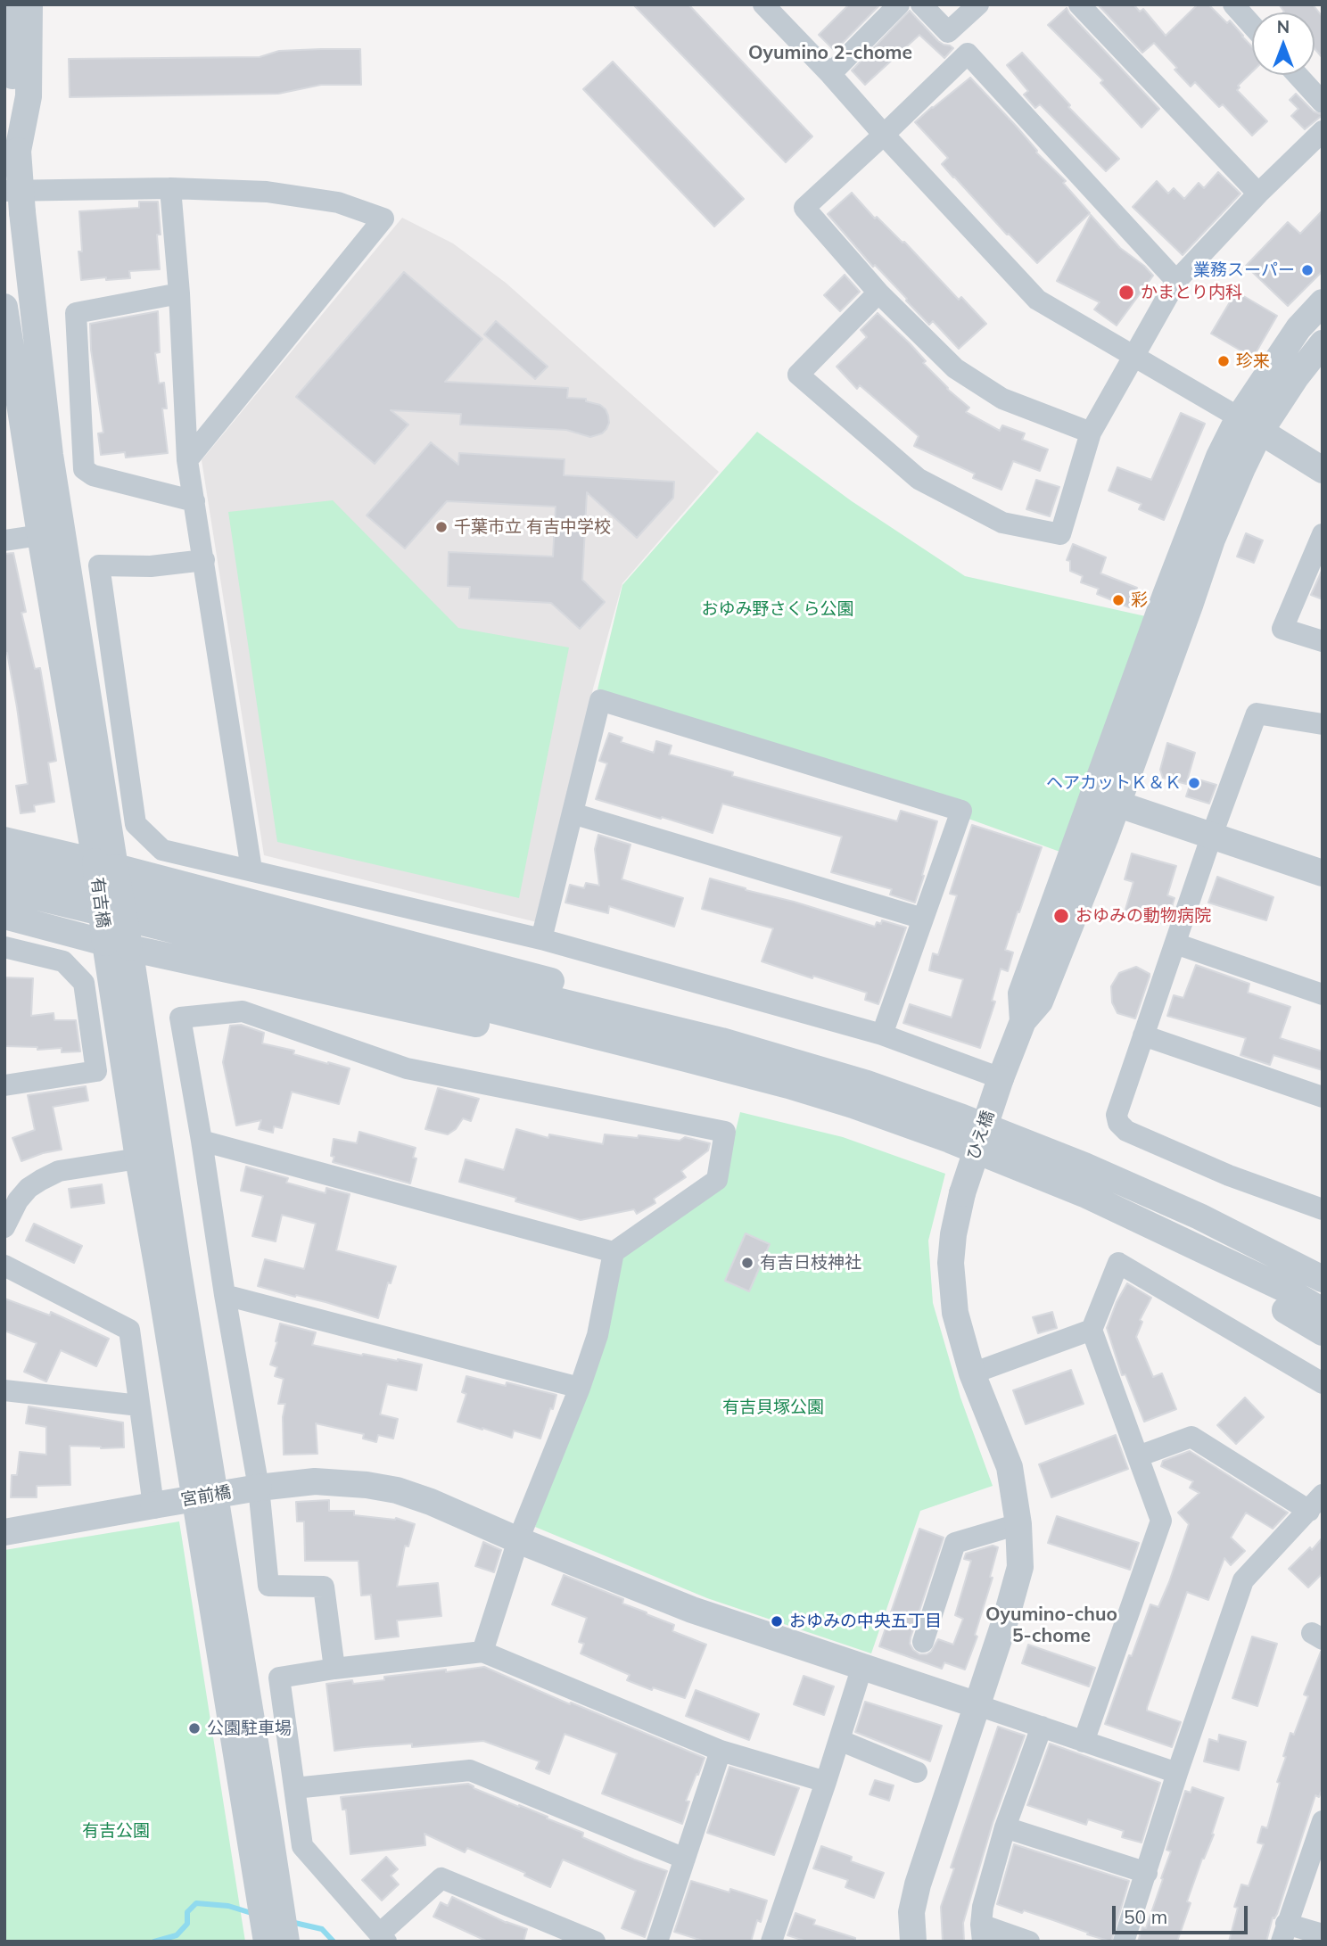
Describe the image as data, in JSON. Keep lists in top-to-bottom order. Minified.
{"streets":{"street":["有吉橋","ひえ橋","宮前橋"]},"crossings":[["ひえ橋","宮前橋"]],"districts":["Oyumino 2-chome","Oyumino-chuo 5-chome"],"parks":["おゆみ野さくら公園","有吉貝塚公園","有吉公園"],"places":["業務スーパー","かまとり内科","珍来","千葉市立 有吉中学校","彩","ヘアカットＫ＆Ｋ","おゆみの動物病院","有吉日枝神社","おゆみの中央五丁目","公園駐車場"],"scale_bar":"50 m","north":"top"}
